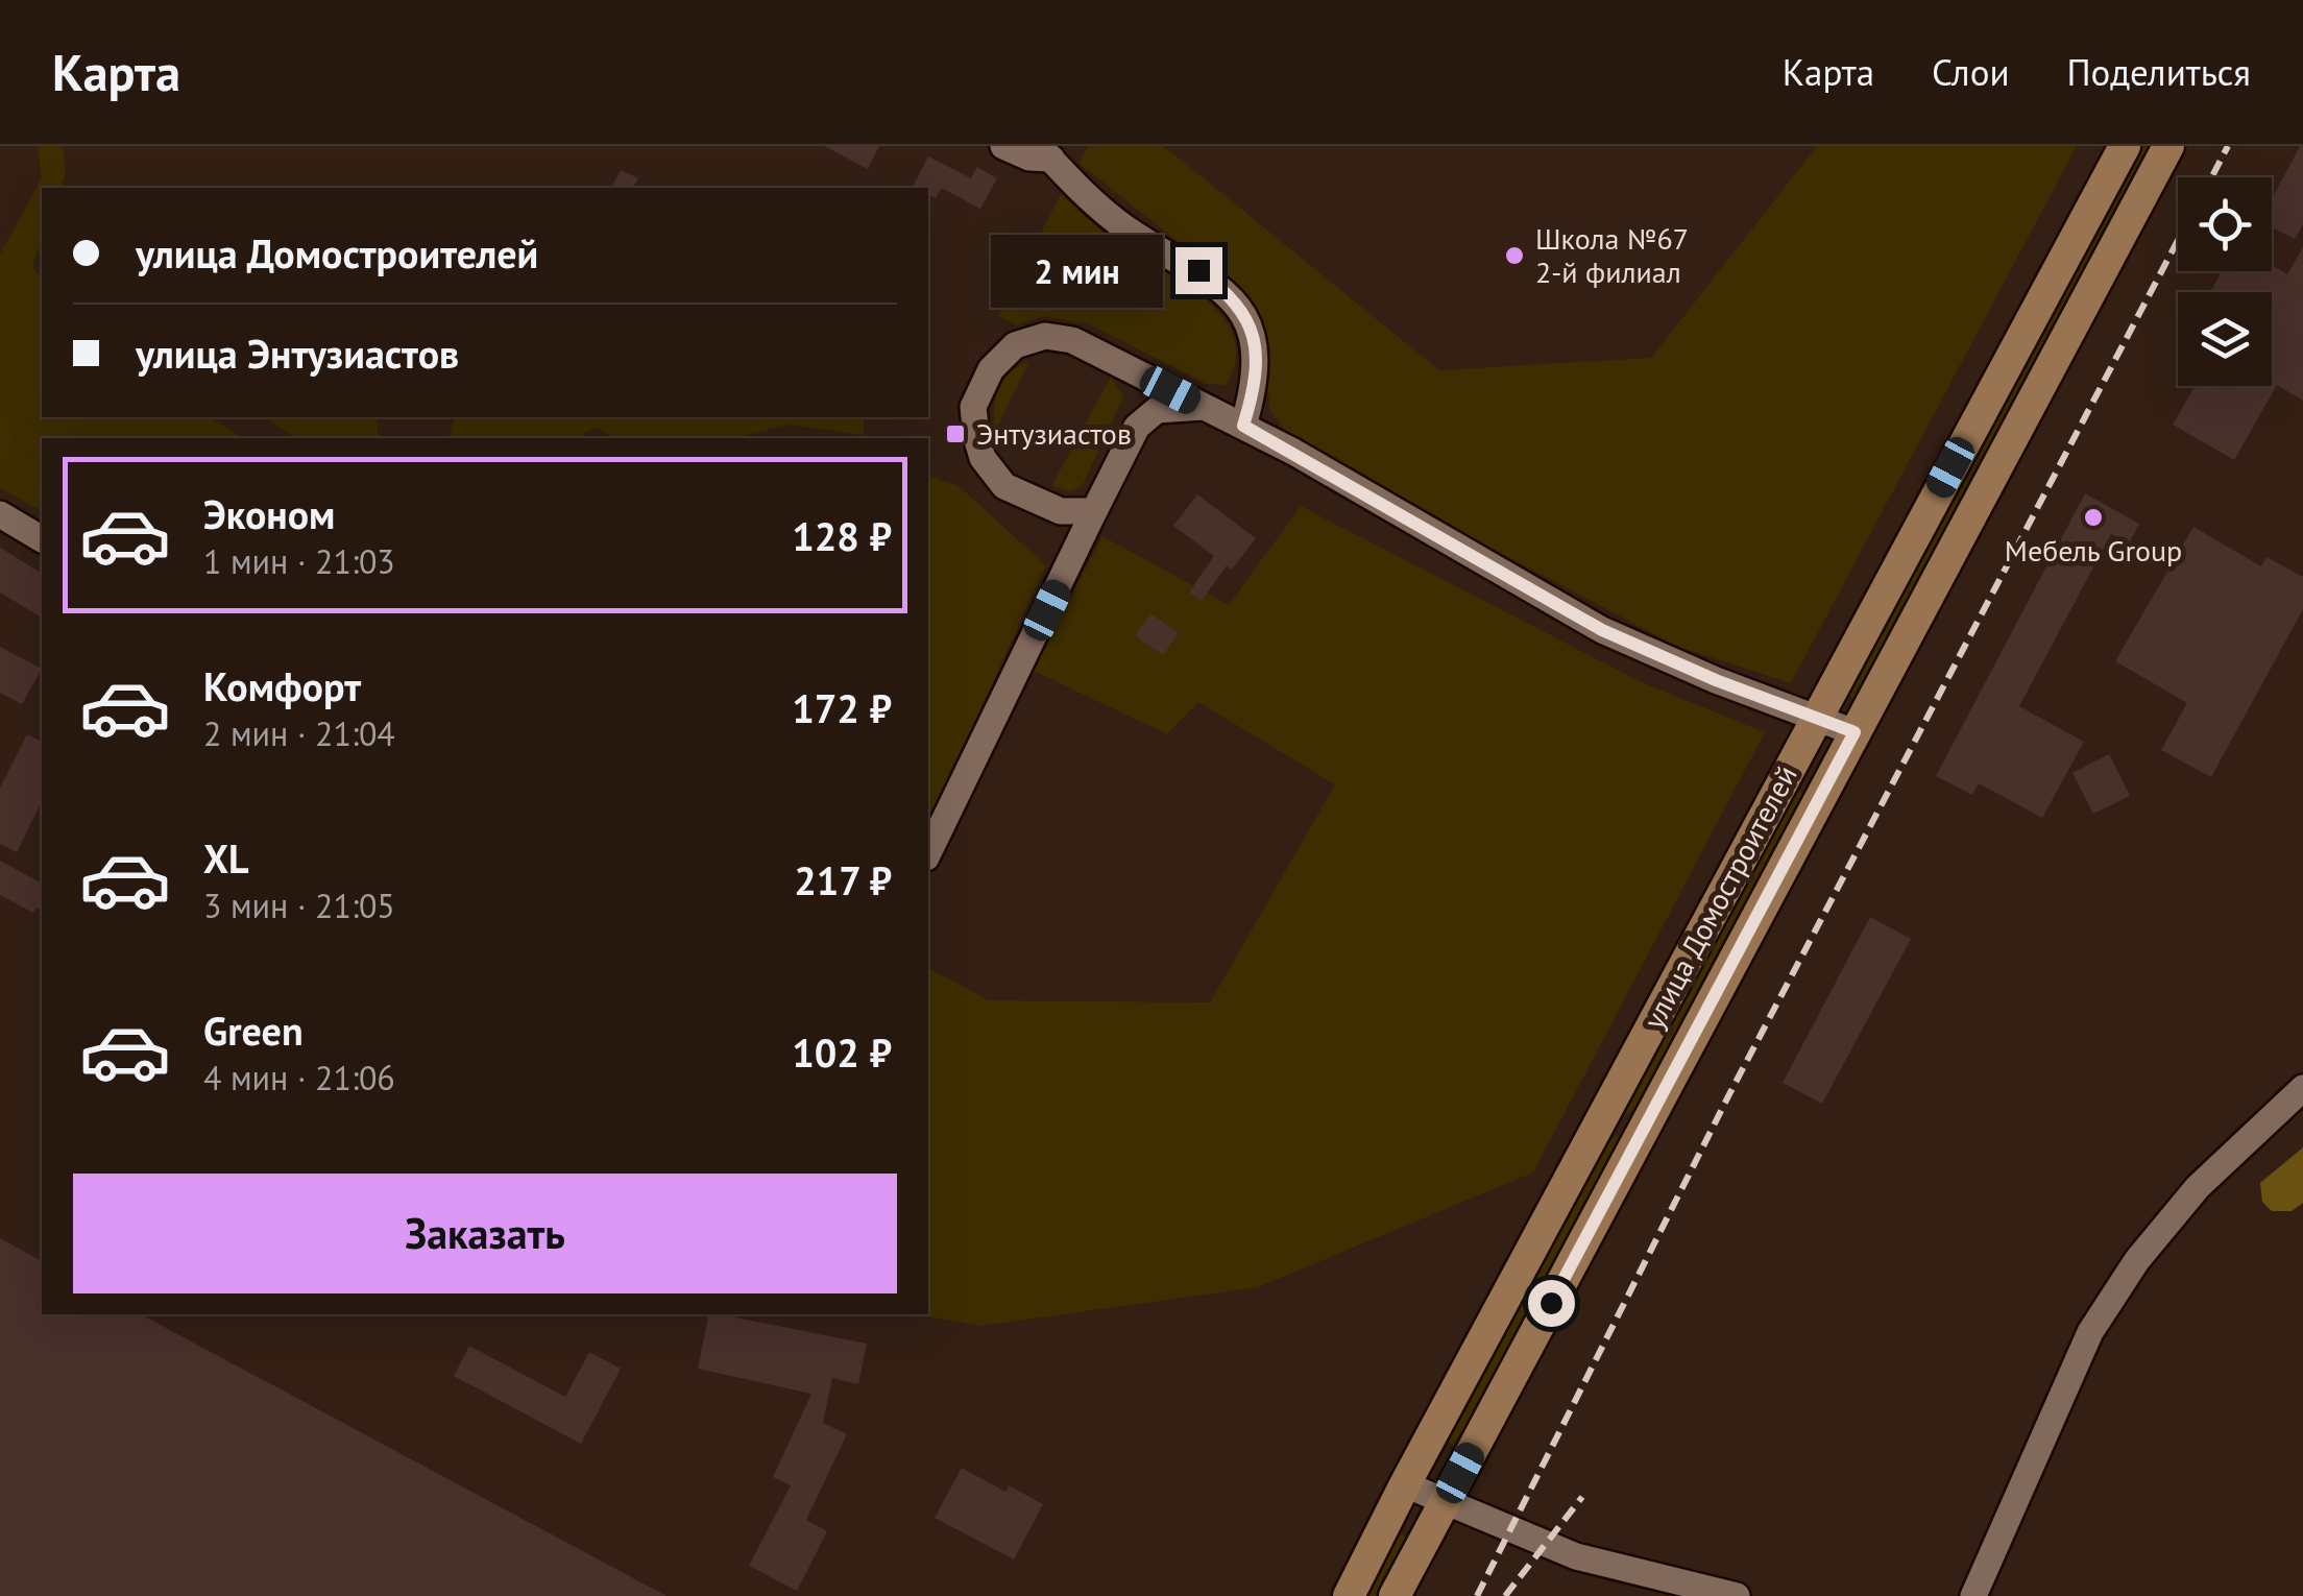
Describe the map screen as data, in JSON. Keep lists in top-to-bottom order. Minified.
{"streets":{"main road":["улица Домостроителей"]},"places":{"other":["Школа №67 2-й филиал","Мебель Group"],"transit":["Энтузиастов"]},"page":{"header":"Карта","nav":["Карта","Слои","Поделиться"],"banner":["улица Домостроителей","улица Энтузиастов"],"bubble":"2 мин","list":[{"name":"Эконом","note":"1 мин · 21:03","value":"128 ₽"},{"name":"Комфорт","note":"2 мин · 21:04","value":"172 ₽"},{"name":"XL","note":"3 мин · 21:05","value":"217 ₽"},{"name":"Green","note":"4 мин · 21:06","value":"102 ₽"}],"buttons":"Заказать"}}
